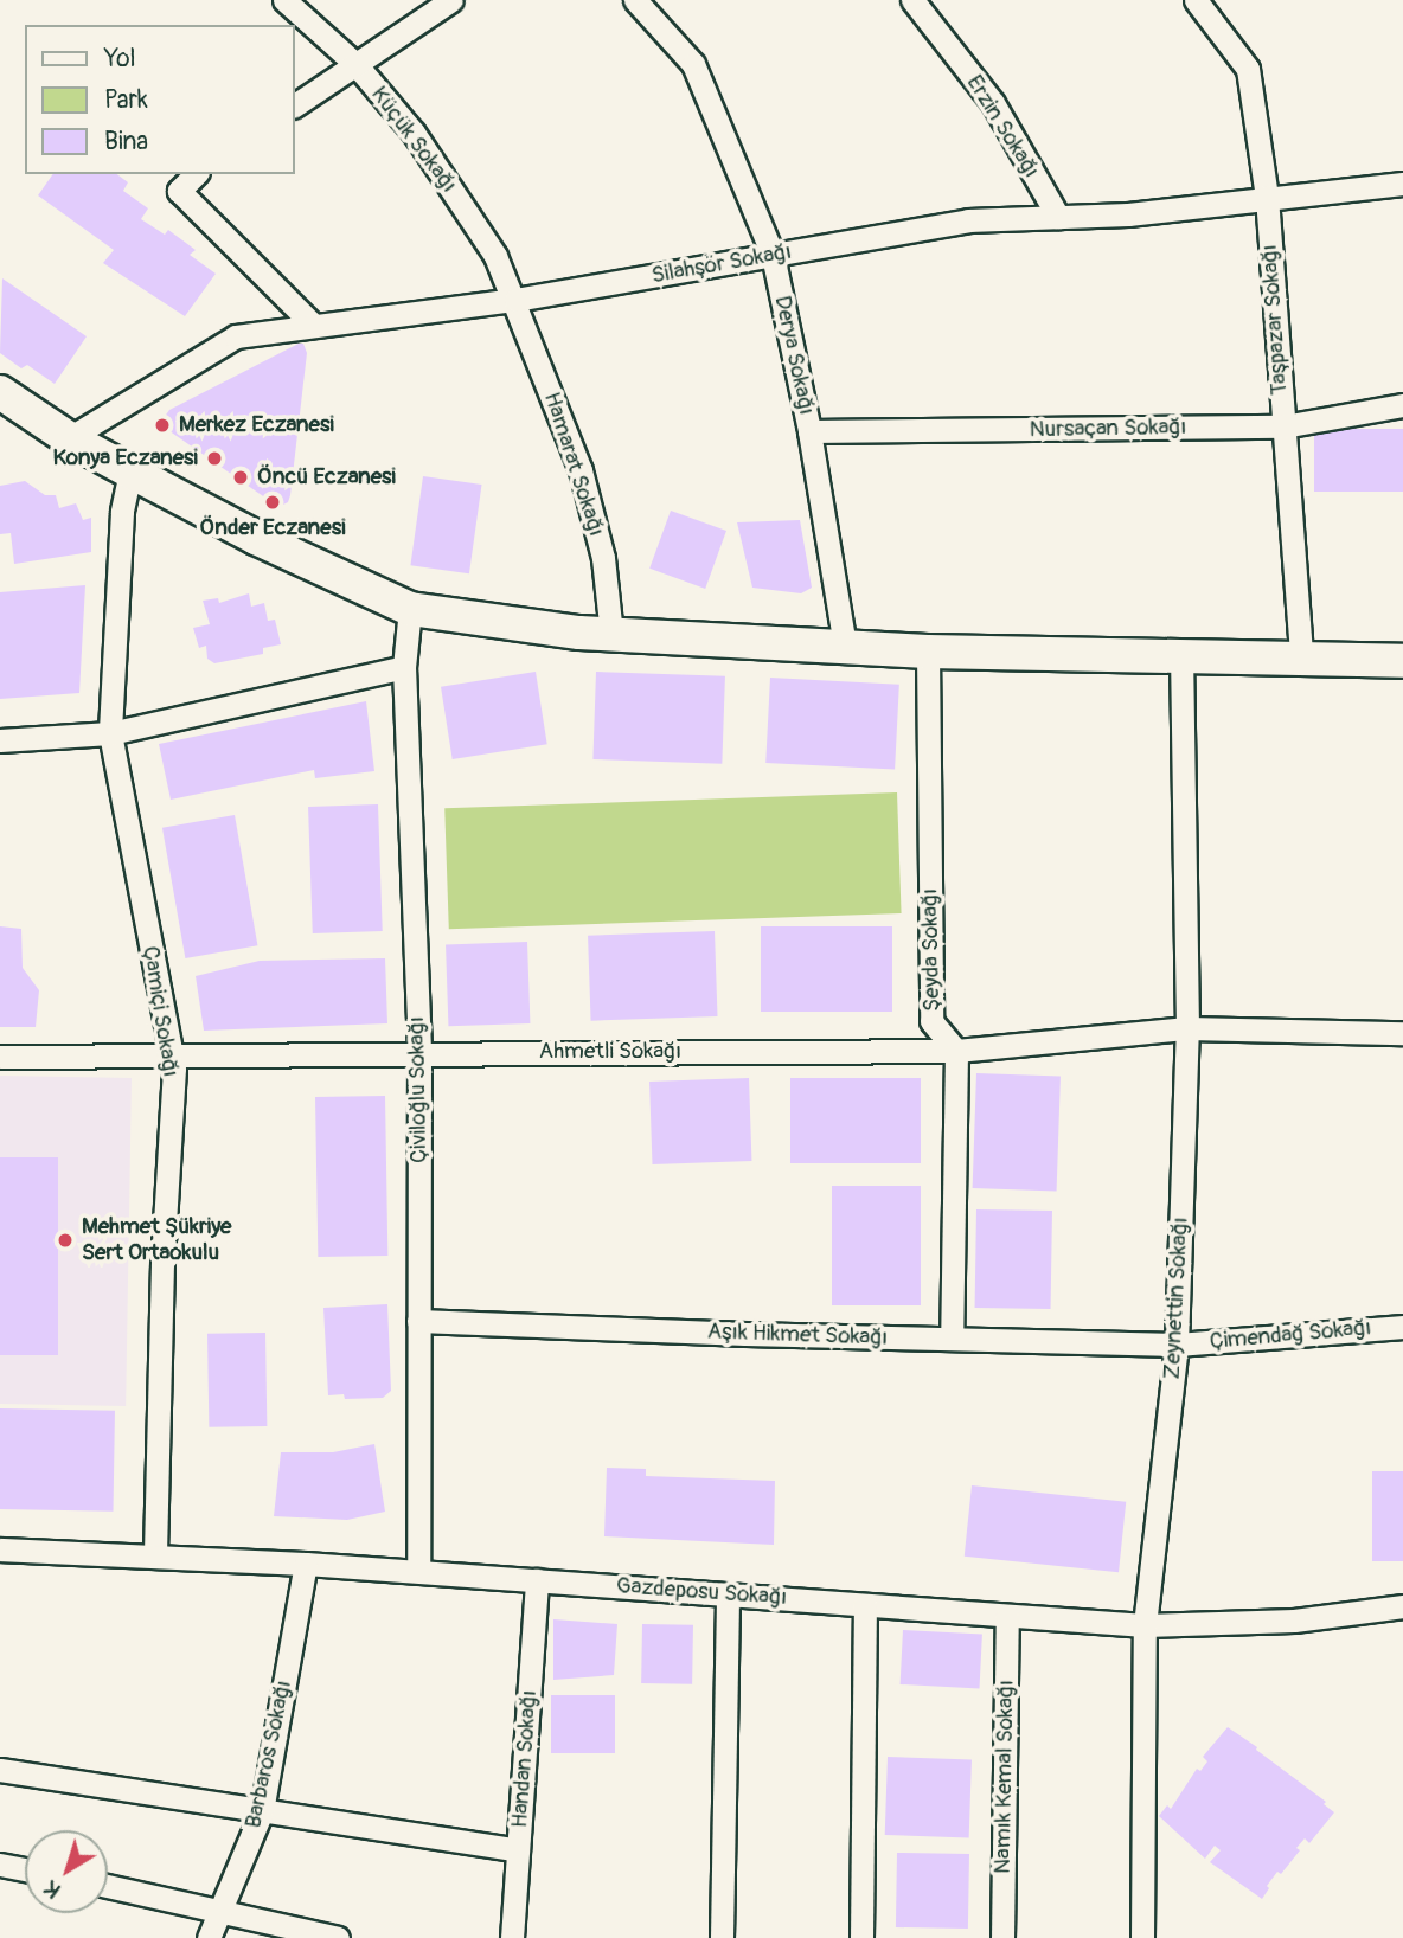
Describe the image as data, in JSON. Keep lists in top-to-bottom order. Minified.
{"streets":{"street":["Erzin Sokağı","Küçük Sokağı","Silahşör Sokağı","Taşpazar Sokağı","Derya Sokağı","Nursaçan Sokağı","Hamarat Sokağı","Şeyda Sokağı","Çamiçi Sokağı","Ahmetli Sokağı","Çiviloğlu Sokağı","Zeynettin Sokağı","Aşık Hikmet Sokağı","Çimendağ Sokağı","Gazdeposu Sokağı","Barbaros Sokağı","Handan Sokağı","Namık Kemal Sokağı"]},"crossings":[["Erzin Sokağı","Silahşör Sokağı"],["Küçük Sokağı","Silahşör Sokağı"],["Küçük Sokağı","Hamarat Sokağı"],["Silahşör Sokağı","Taşpazar Sokağı"],["Silahşör Sokağı","Derya Sokağı"],["Silahşör Sokağı","Hamarat Sokağı"],["Taşpazar Sokağı","Nursaçan Sokağı"],["Derya Sokağı","Nursaçan Sokağı"],["Şeyda Sokağı","Ahmetli Sokağı"],["Çamiçi Sokağı","Ahmetli Sokağı"],["Çamiçi Sokağı","Gazdeposu Sokağı"],["Ahmetli Sokağı","Çiviloğlu Sokağı"],["Ahmetli Sokağı","Zeynettin Sokağı"],["Çiviloğlu Sokağı","Aşık Hikmet Sokağı"],["Çiviloğlu Sokağı","Gazdeposu Sokağı"],["Zeynettin Sokağı","Aşık Hikmet Sokağı"],["Zeynettin Sokağı","Çimendağ Sokağı"],["Zeynettin Sokağı","Gazdeposu Sokağı"],["Aşık Hikmet Sokağı","Çimendağ Sokağı"],["Gazdeposu Sokağı","Barbaros Sokağı"],["Gazdeposu Sokağı","Handan Sokağı"],["Gazdeposu Sokağı","Namık Kemal Sokağı"]],"places":["Merkez Eczanesi","Konya Eczanesi","Öncü Eczanesi","Önder Eczanesi","Mehmet Şükriye Sert Ortaokulu"],"legend":["Yol","Park","Bina"],"north":"bottom left"}
